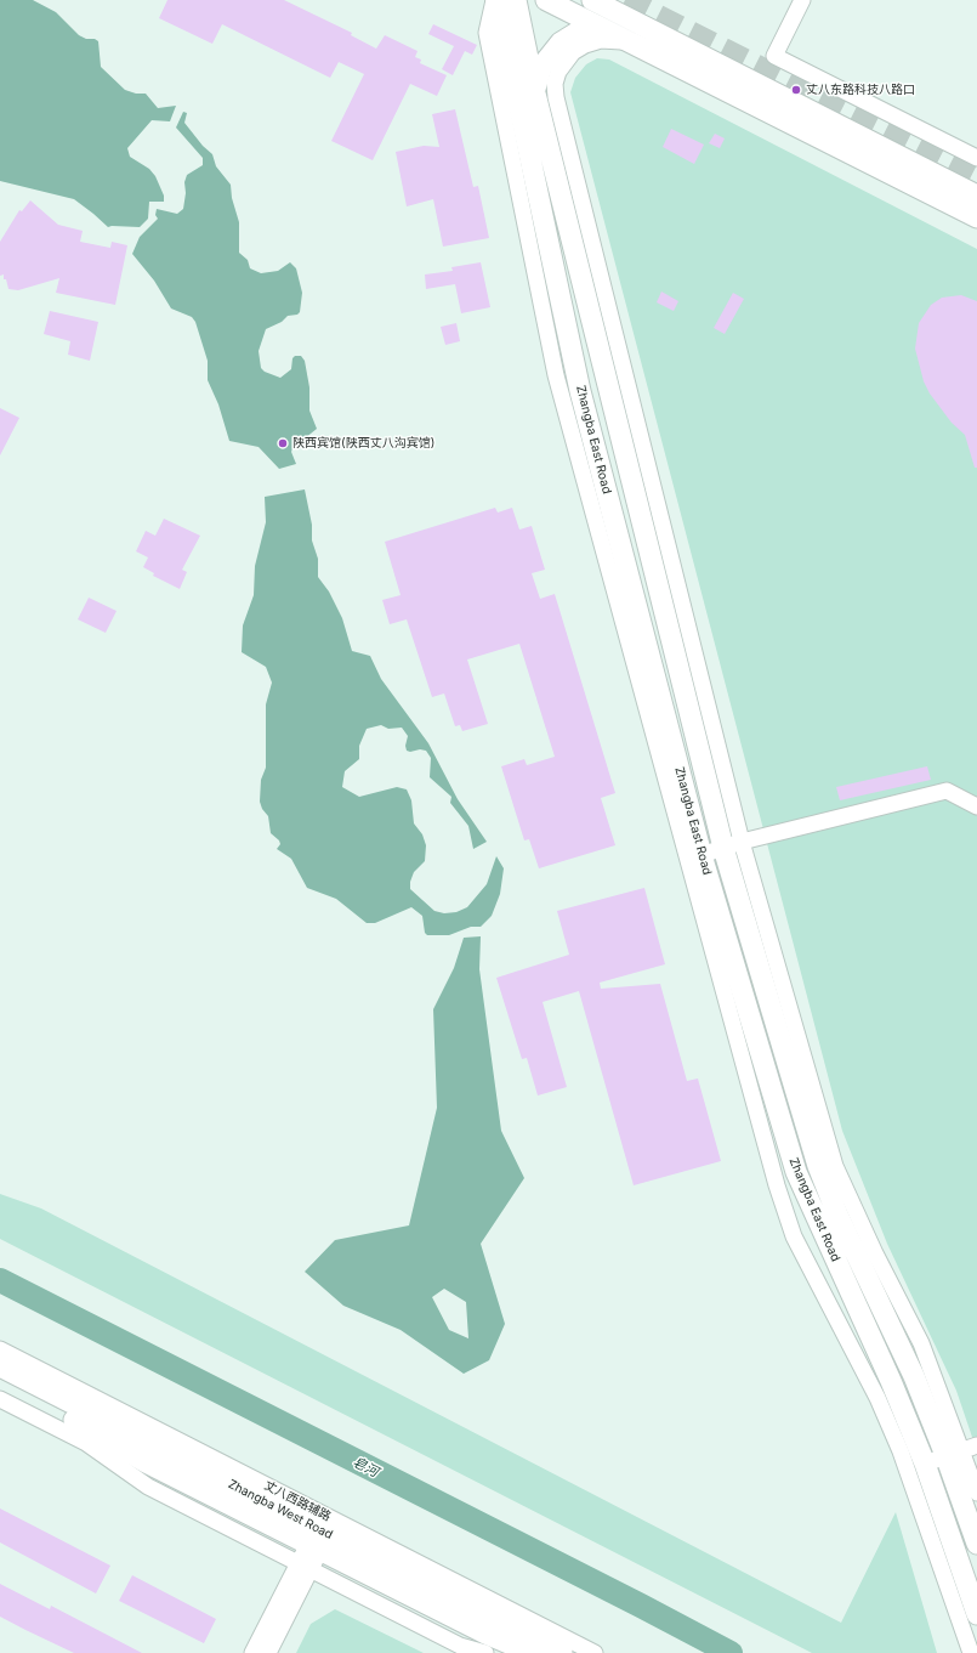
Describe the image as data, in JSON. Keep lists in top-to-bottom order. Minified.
{"streets":{"main road":["Zhangba East Road","Zhangba West Road"],"street":["丈八西路辅路"]},"crossings":[["丈八西路辅路","Zhangba West Road"]],"water":["皂河"],"places":["丈八东路科技八路口","陕西宾馆(陕西丈八沟宾馆)"]}
